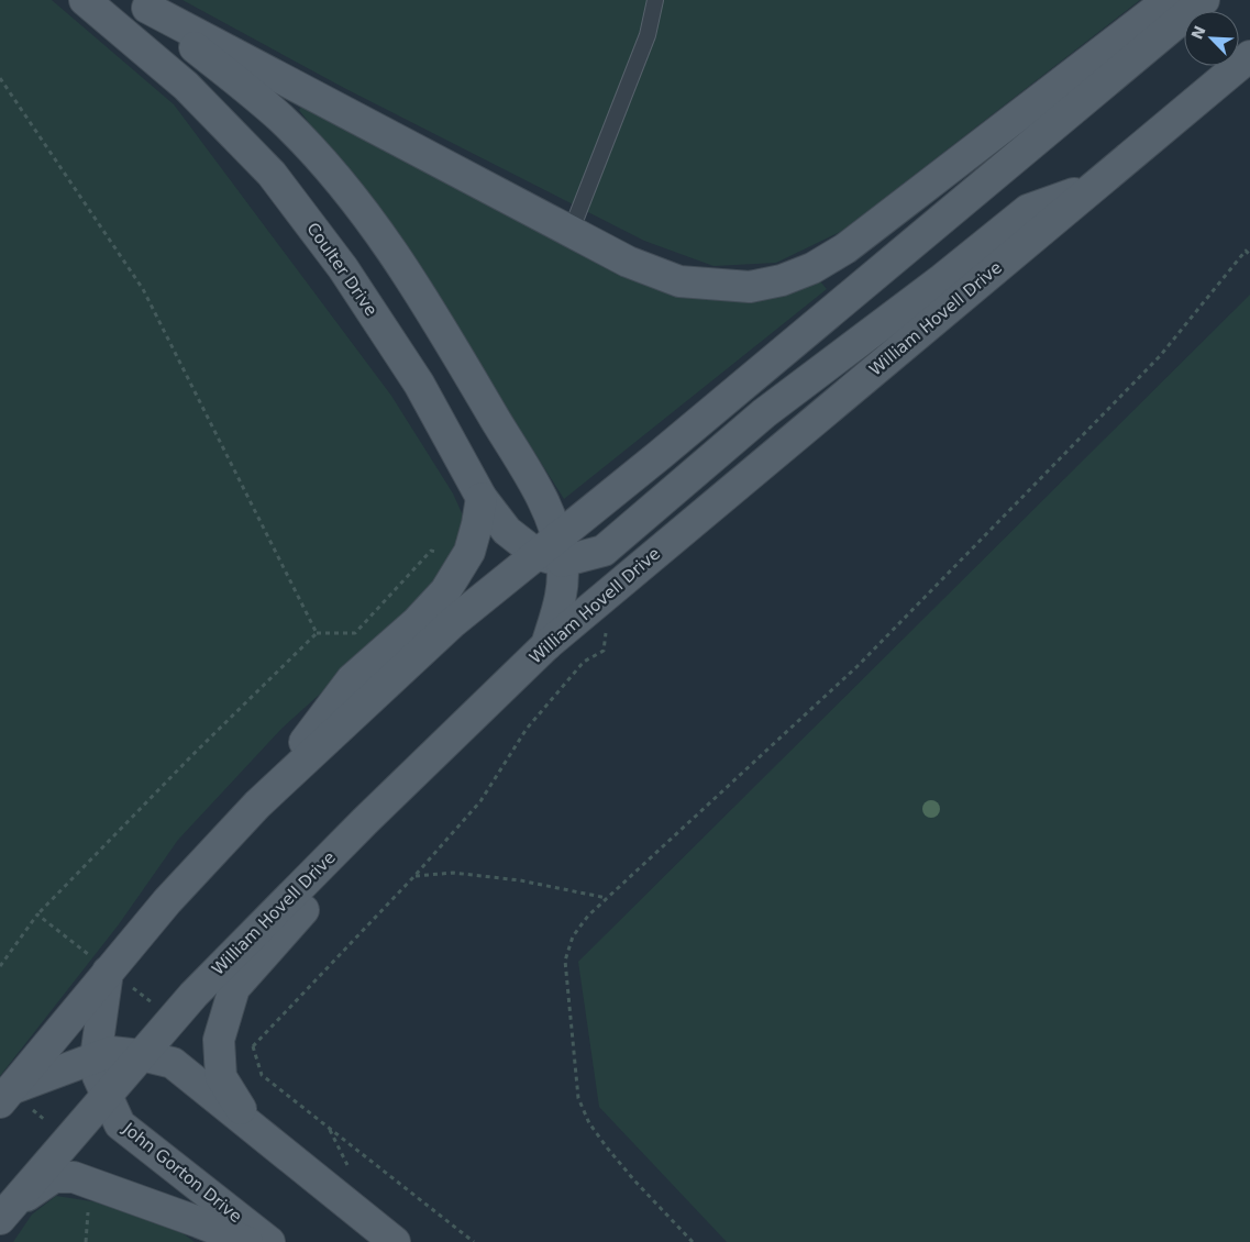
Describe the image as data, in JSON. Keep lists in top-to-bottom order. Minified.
{"streets":{"main road":["Coulter Drive","William Hovell Drive","John Gorton Drive"]},"crossings":[["William Hovell Drive","John Gorton Drive"]],"north":"top left"}
